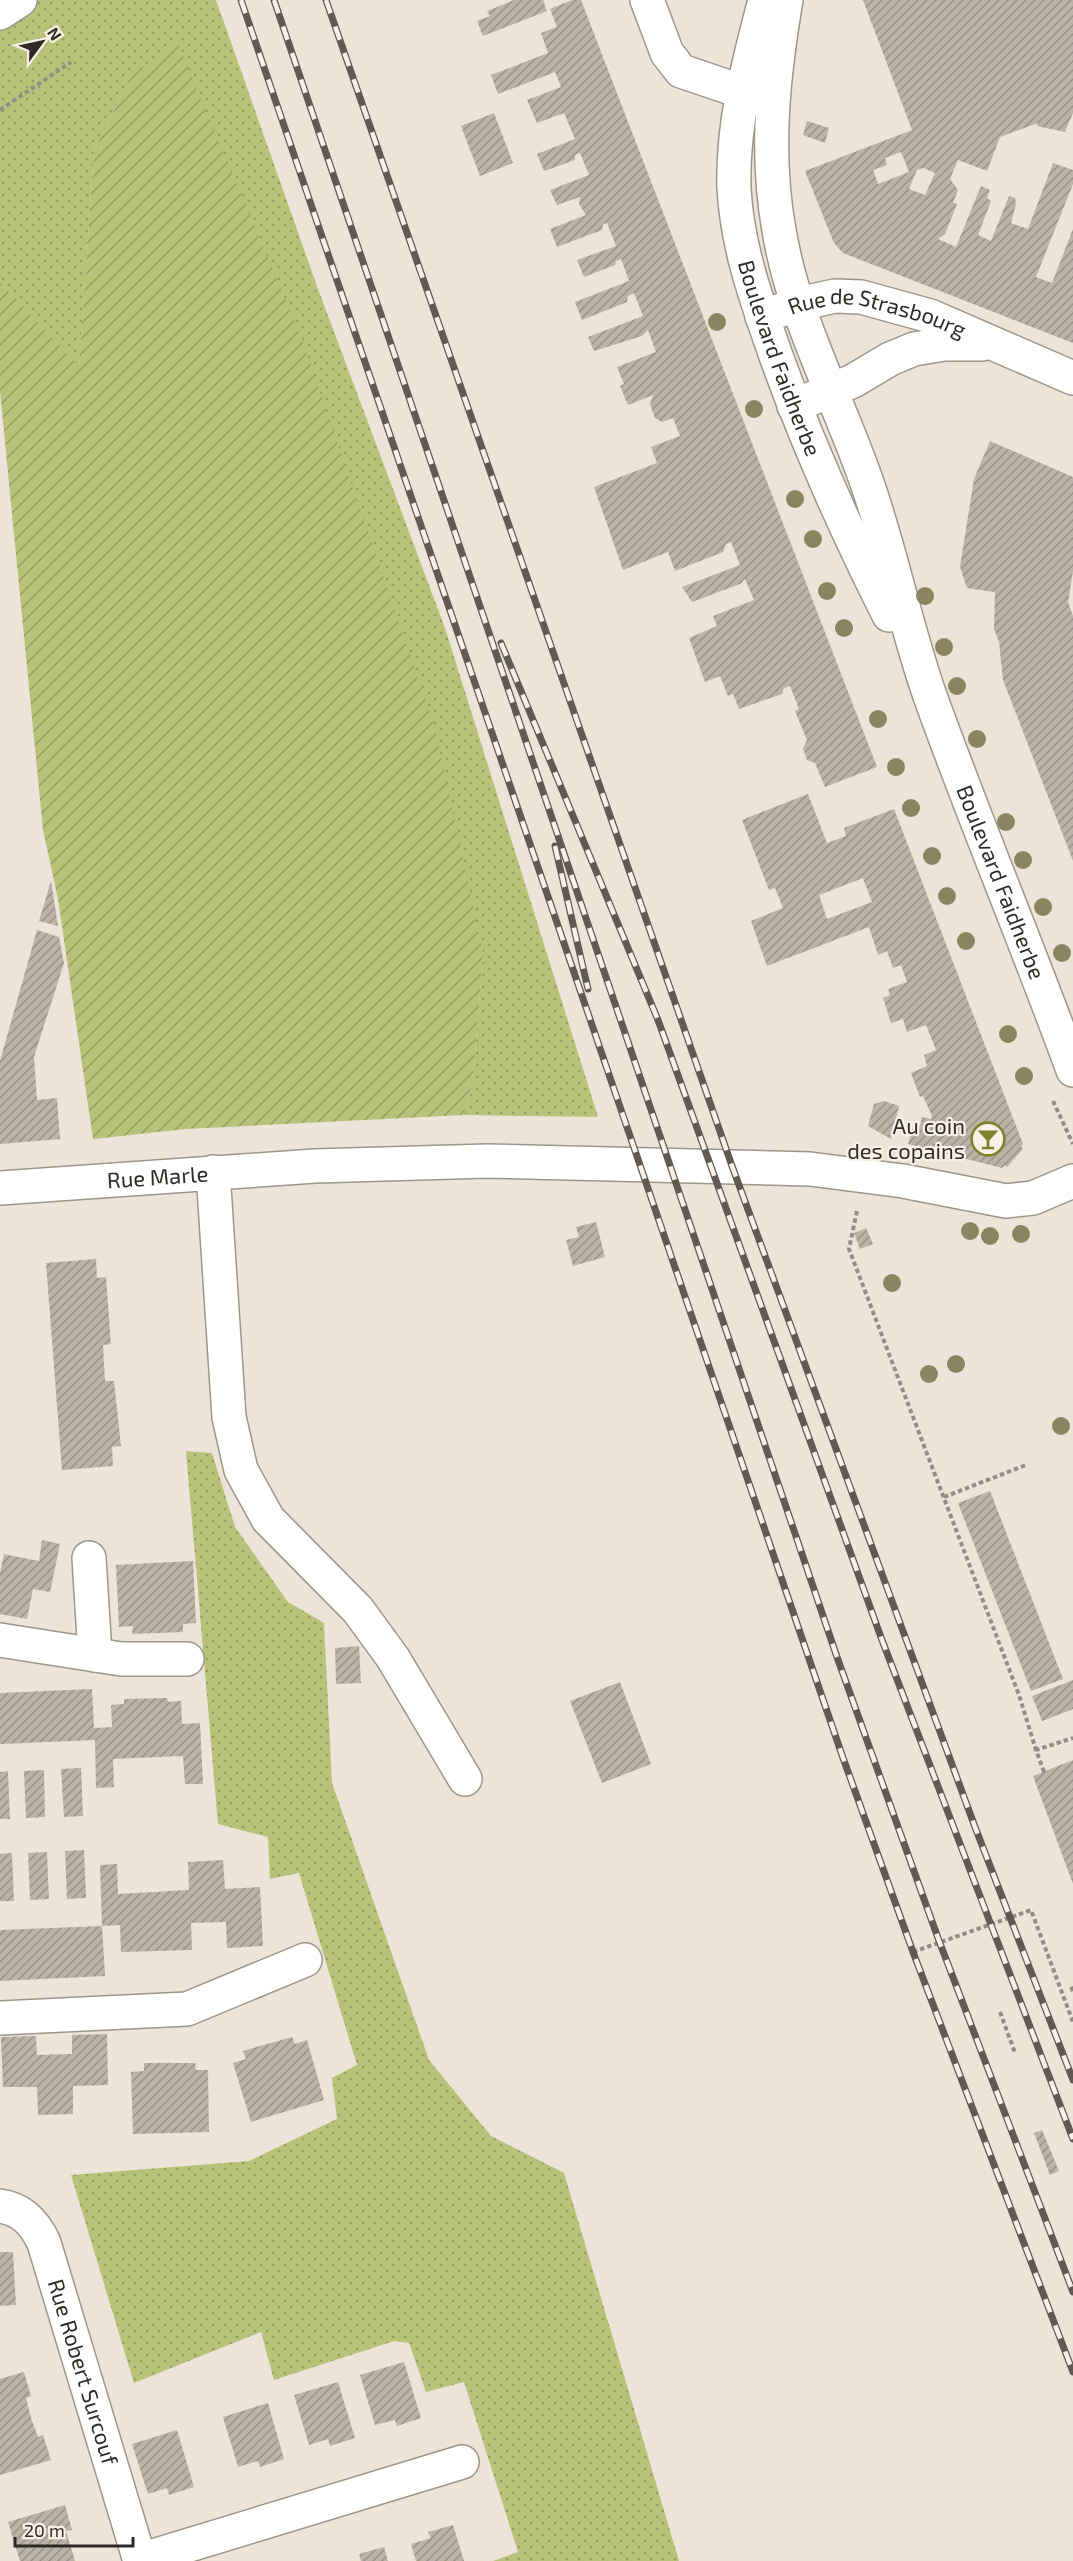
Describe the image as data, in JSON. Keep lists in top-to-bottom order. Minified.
{"streets":{"street":["Rue de Strasbourg","Boulevard Faidherbe","Rue Marle","Rue Robert Surcouf"]},"crossings":[["Rue de Strasbourg","Boulevard Faidherbe"]],"places":{"bar":["Au coin des copains"]},"scale_bar":"20 m","north":"top right"}
